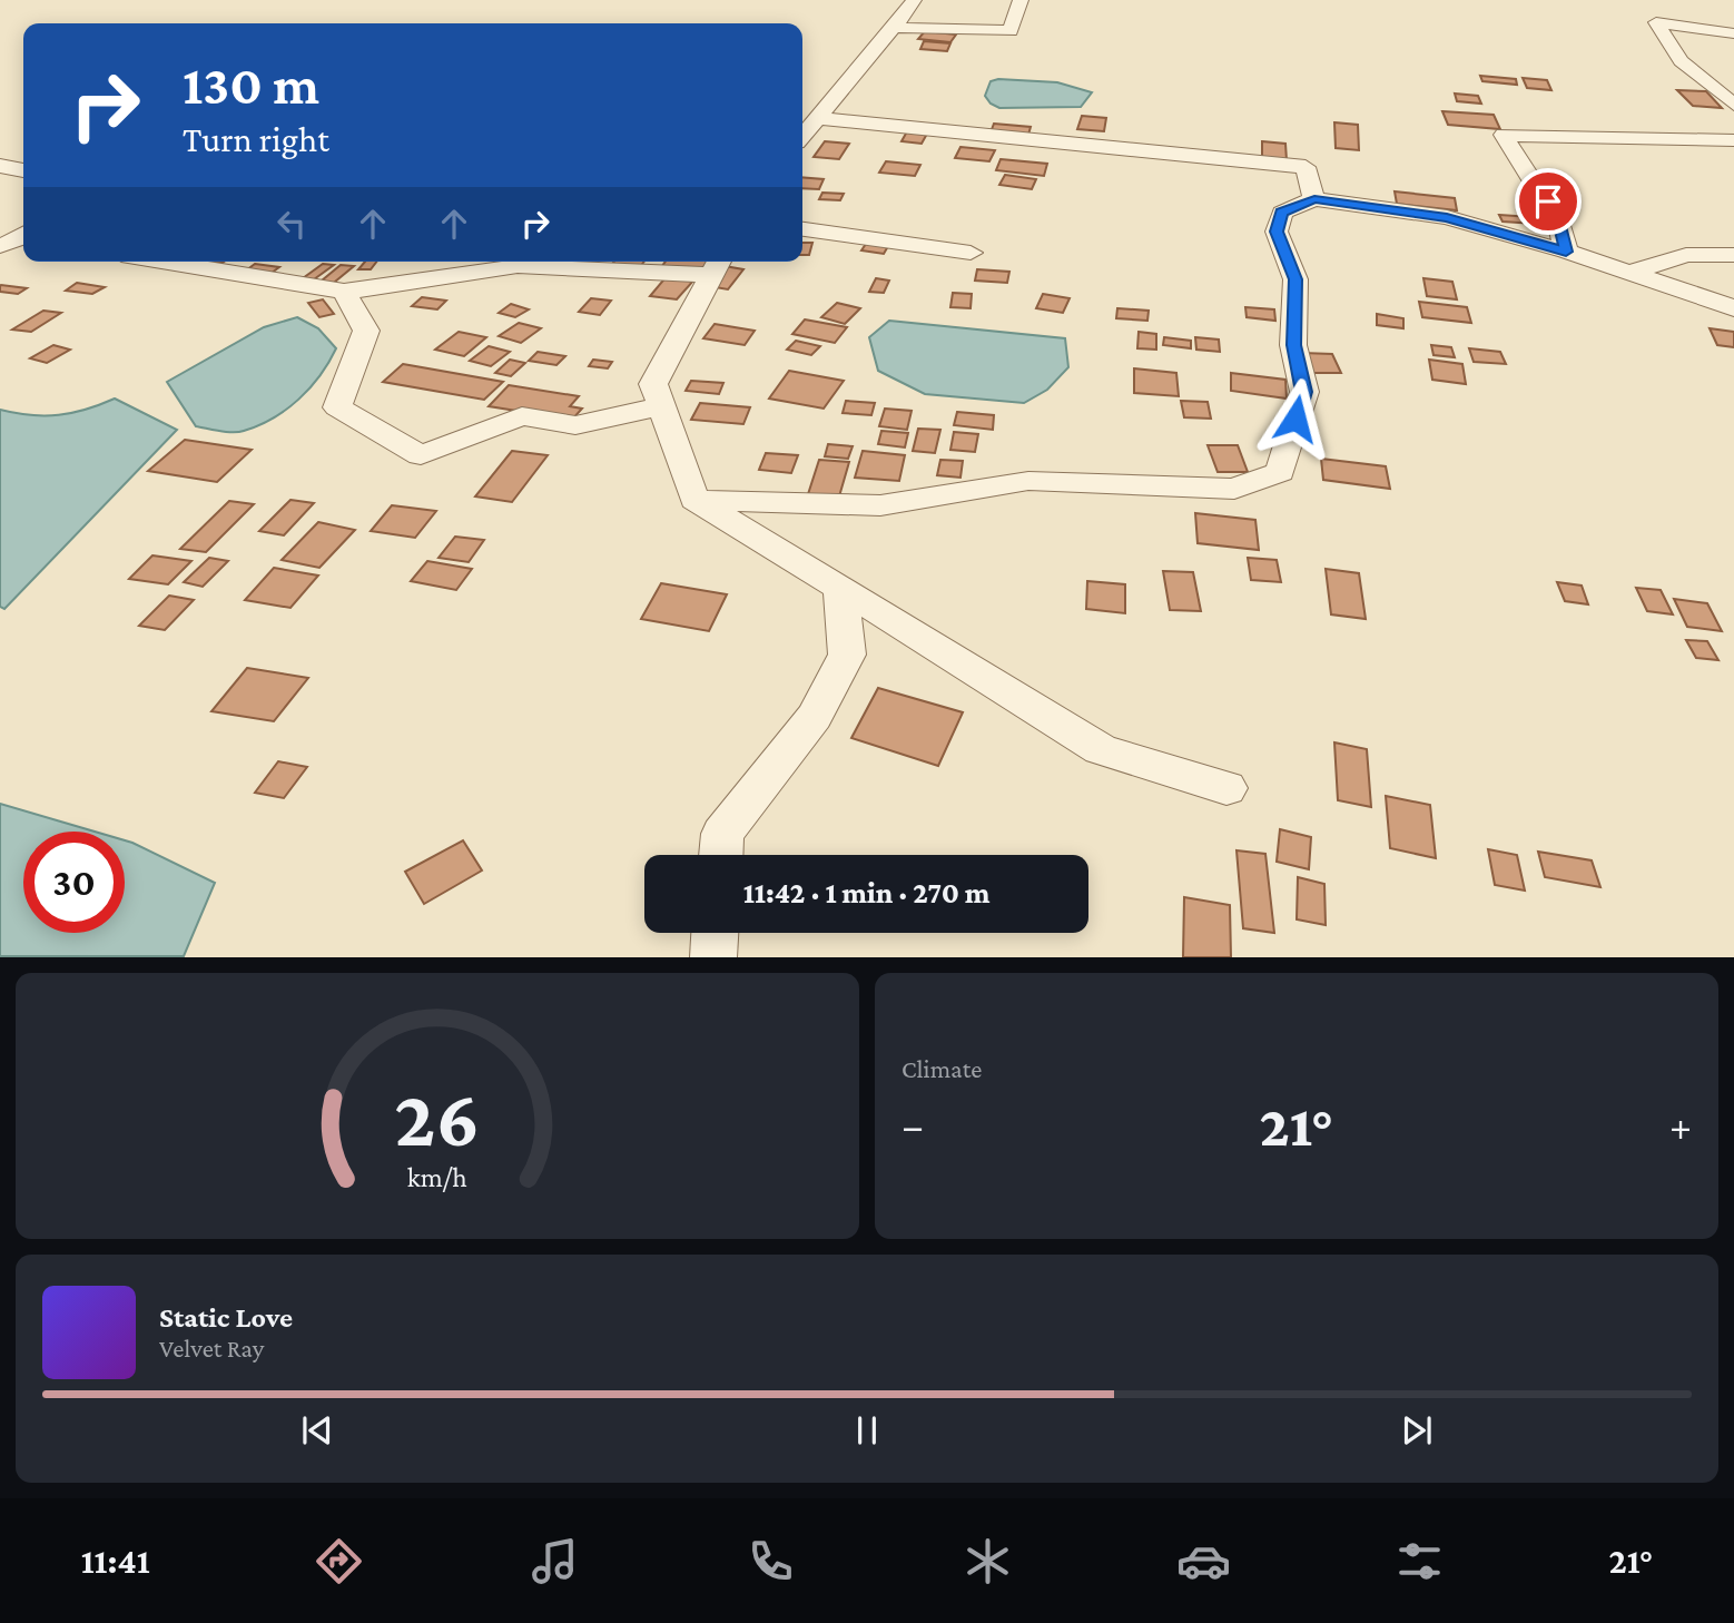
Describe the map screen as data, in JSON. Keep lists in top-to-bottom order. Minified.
{"page":{"turn":["130 m","Turn right"],"limit":"30","trip":"11:42 · 1 min · 270 m","tile":"Climate","heat":["−","21°","+"],"song":["Static Love","Velvet Ray"],"tabs":["11:41","21°"],"gauge":["26","km/h"]}}
